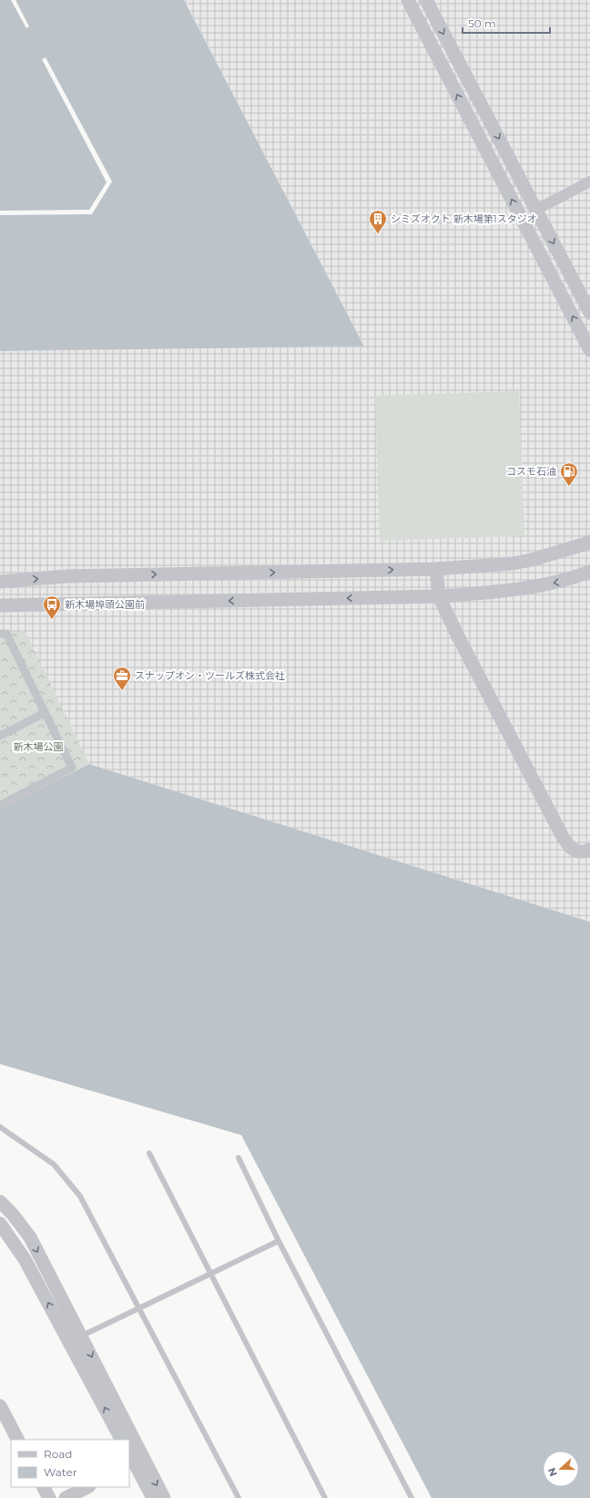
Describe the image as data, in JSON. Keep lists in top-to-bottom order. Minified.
{"parks":["新木場公園"],"places":{"building":["シミズオクト 新木場第1スタジオ"],"fuel station":["コスモ石油"],"bus stop":["新木場埠頭公園前"],"office":["スナップオン・ツールズ株式会社"]},"legend":["Road","Water"],"scale_bar":"50 m","north":"left"}
